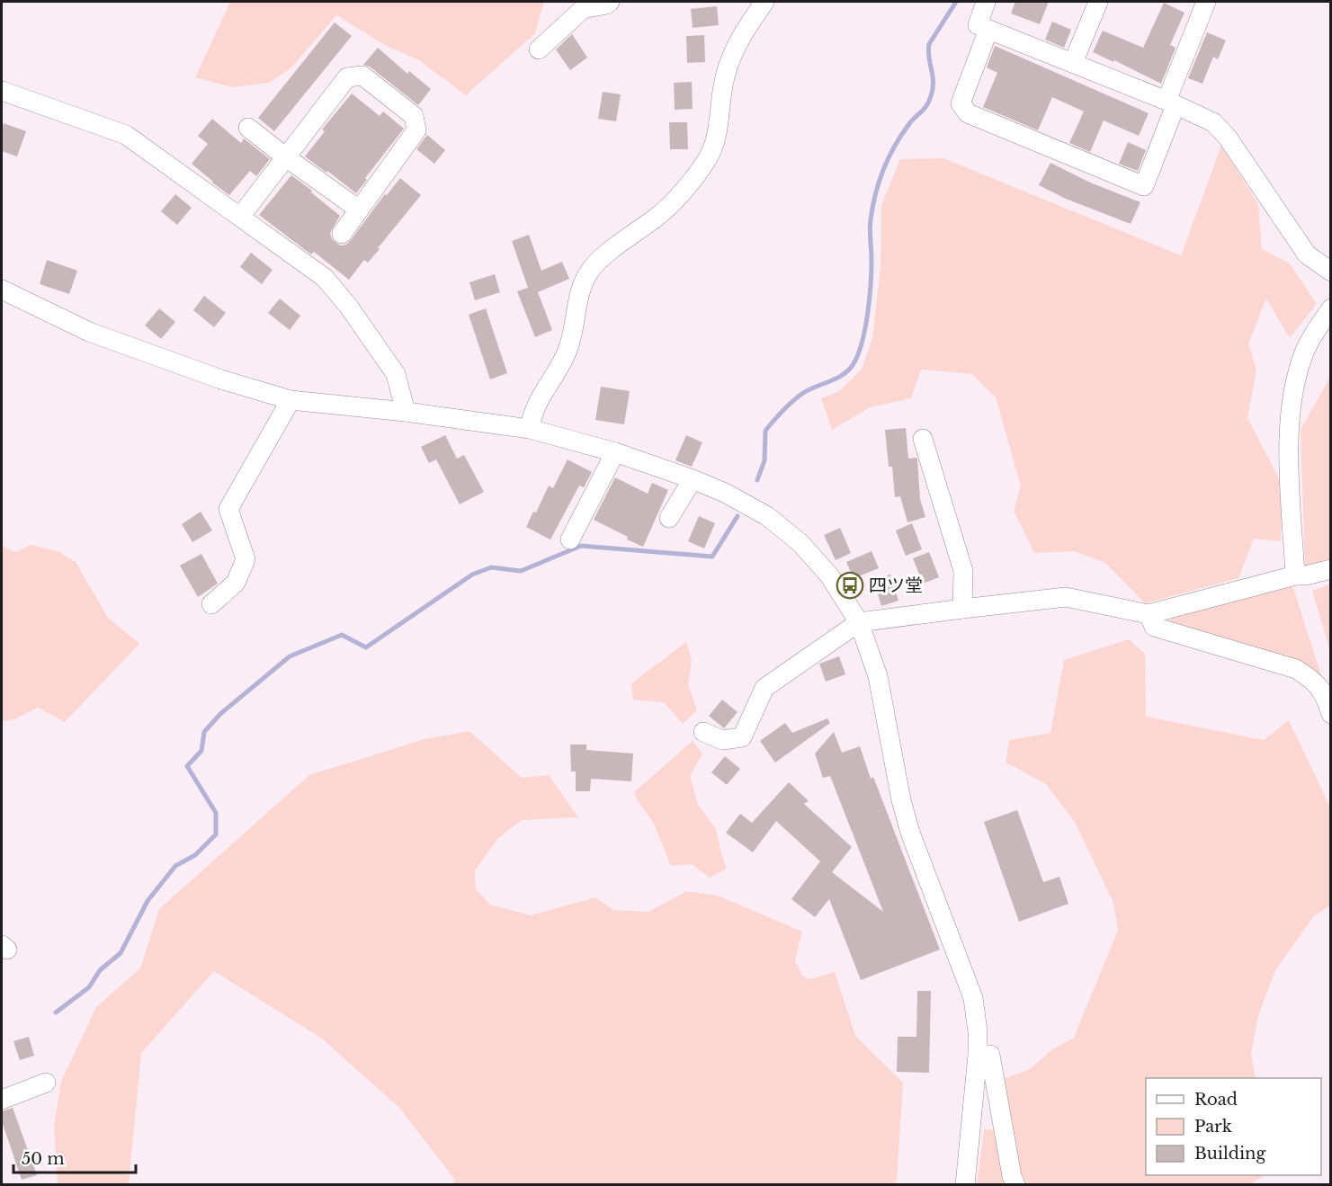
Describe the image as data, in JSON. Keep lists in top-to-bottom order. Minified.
{"places":{"bus stop":["四ツ堂"]},"legend":["Road","Park","Building"],"scale_bar":"50 m"}
